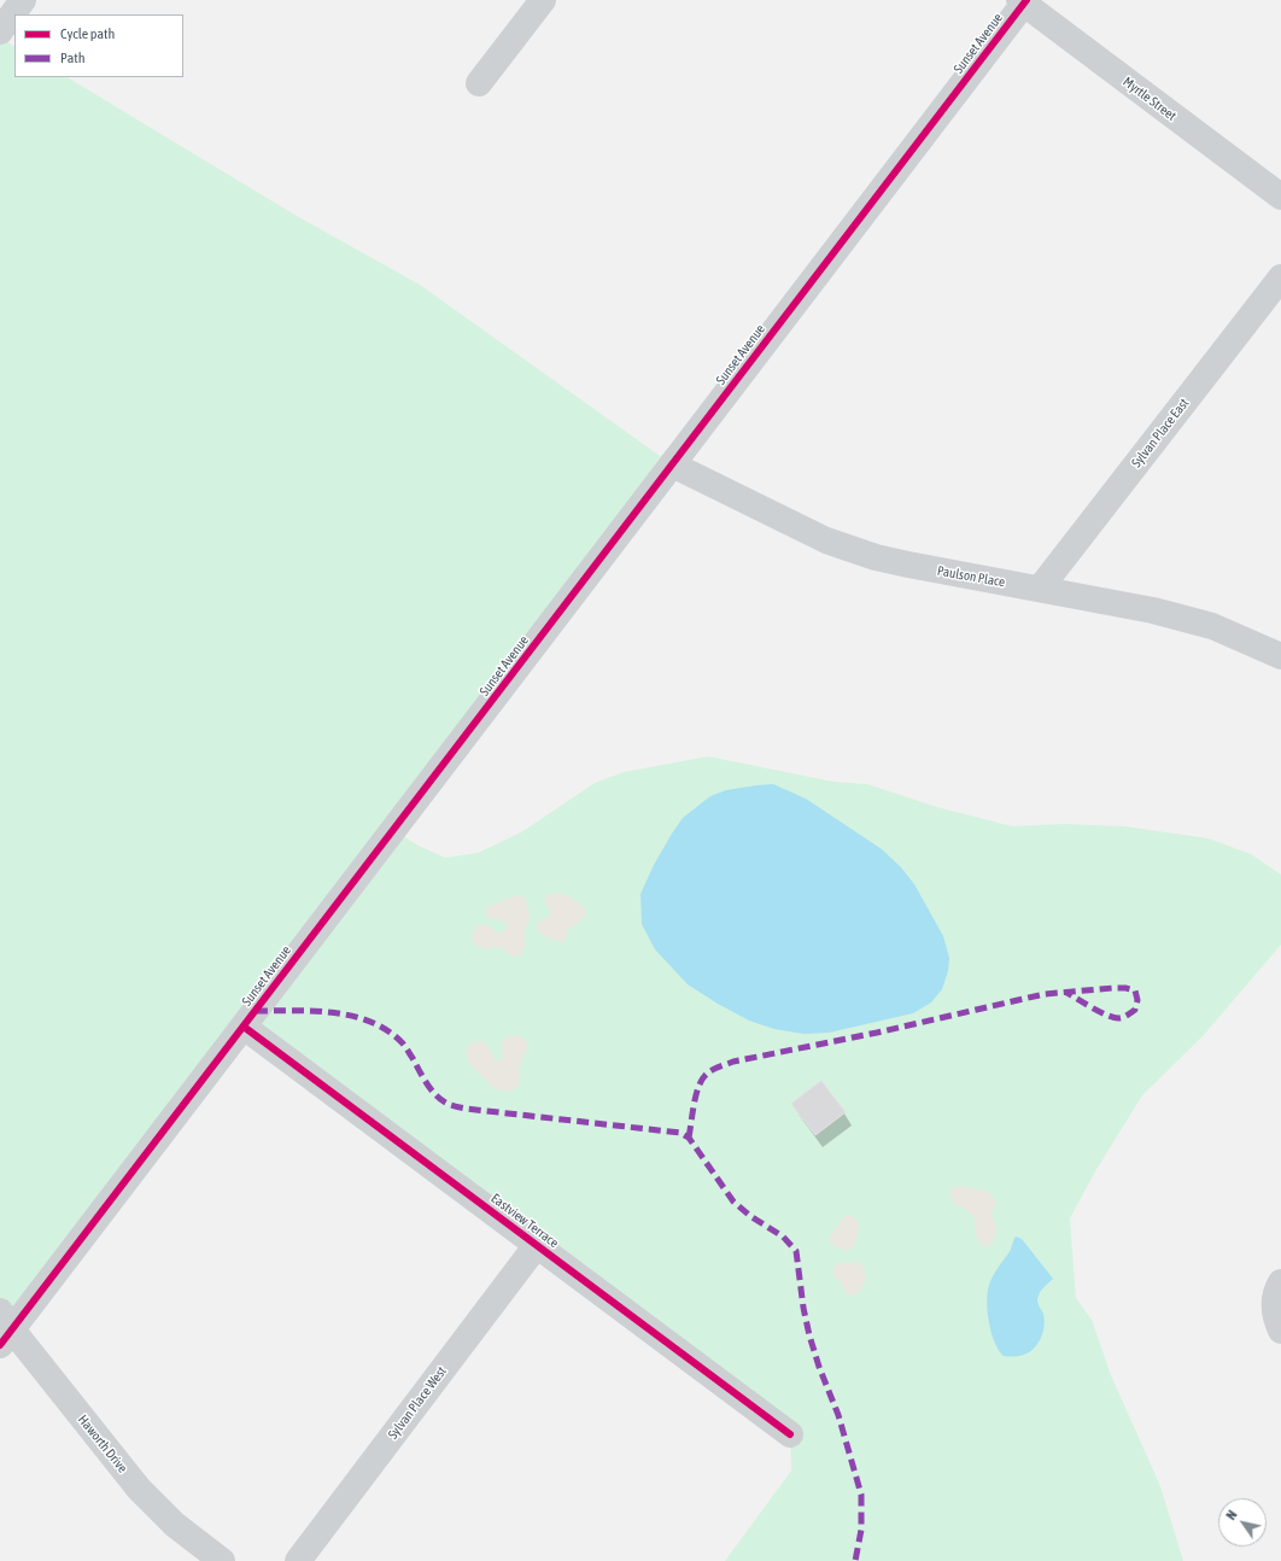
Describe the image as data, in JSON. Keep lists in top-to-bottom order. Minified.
{"streets":{"street":["Sunset Avenue","Myrtle Street","Sylvan Place East","Paulson Place","Eastview Terrace","Sylvan Place West","Haworth Drive"]},"crossings":[["Sunset Avenue","Myrtle Street"],["Sunset Avenue","Paulson Place"],["Sunset Avenue","Eastview Terrace"],["Sunset Avenue","Haworth Drive"],["Sylvan Place East","Paulson Place"],["Eastview Terrace","Sylvan Place West"]],"legend":["Cycle path","Path"],"north":"top left"}
